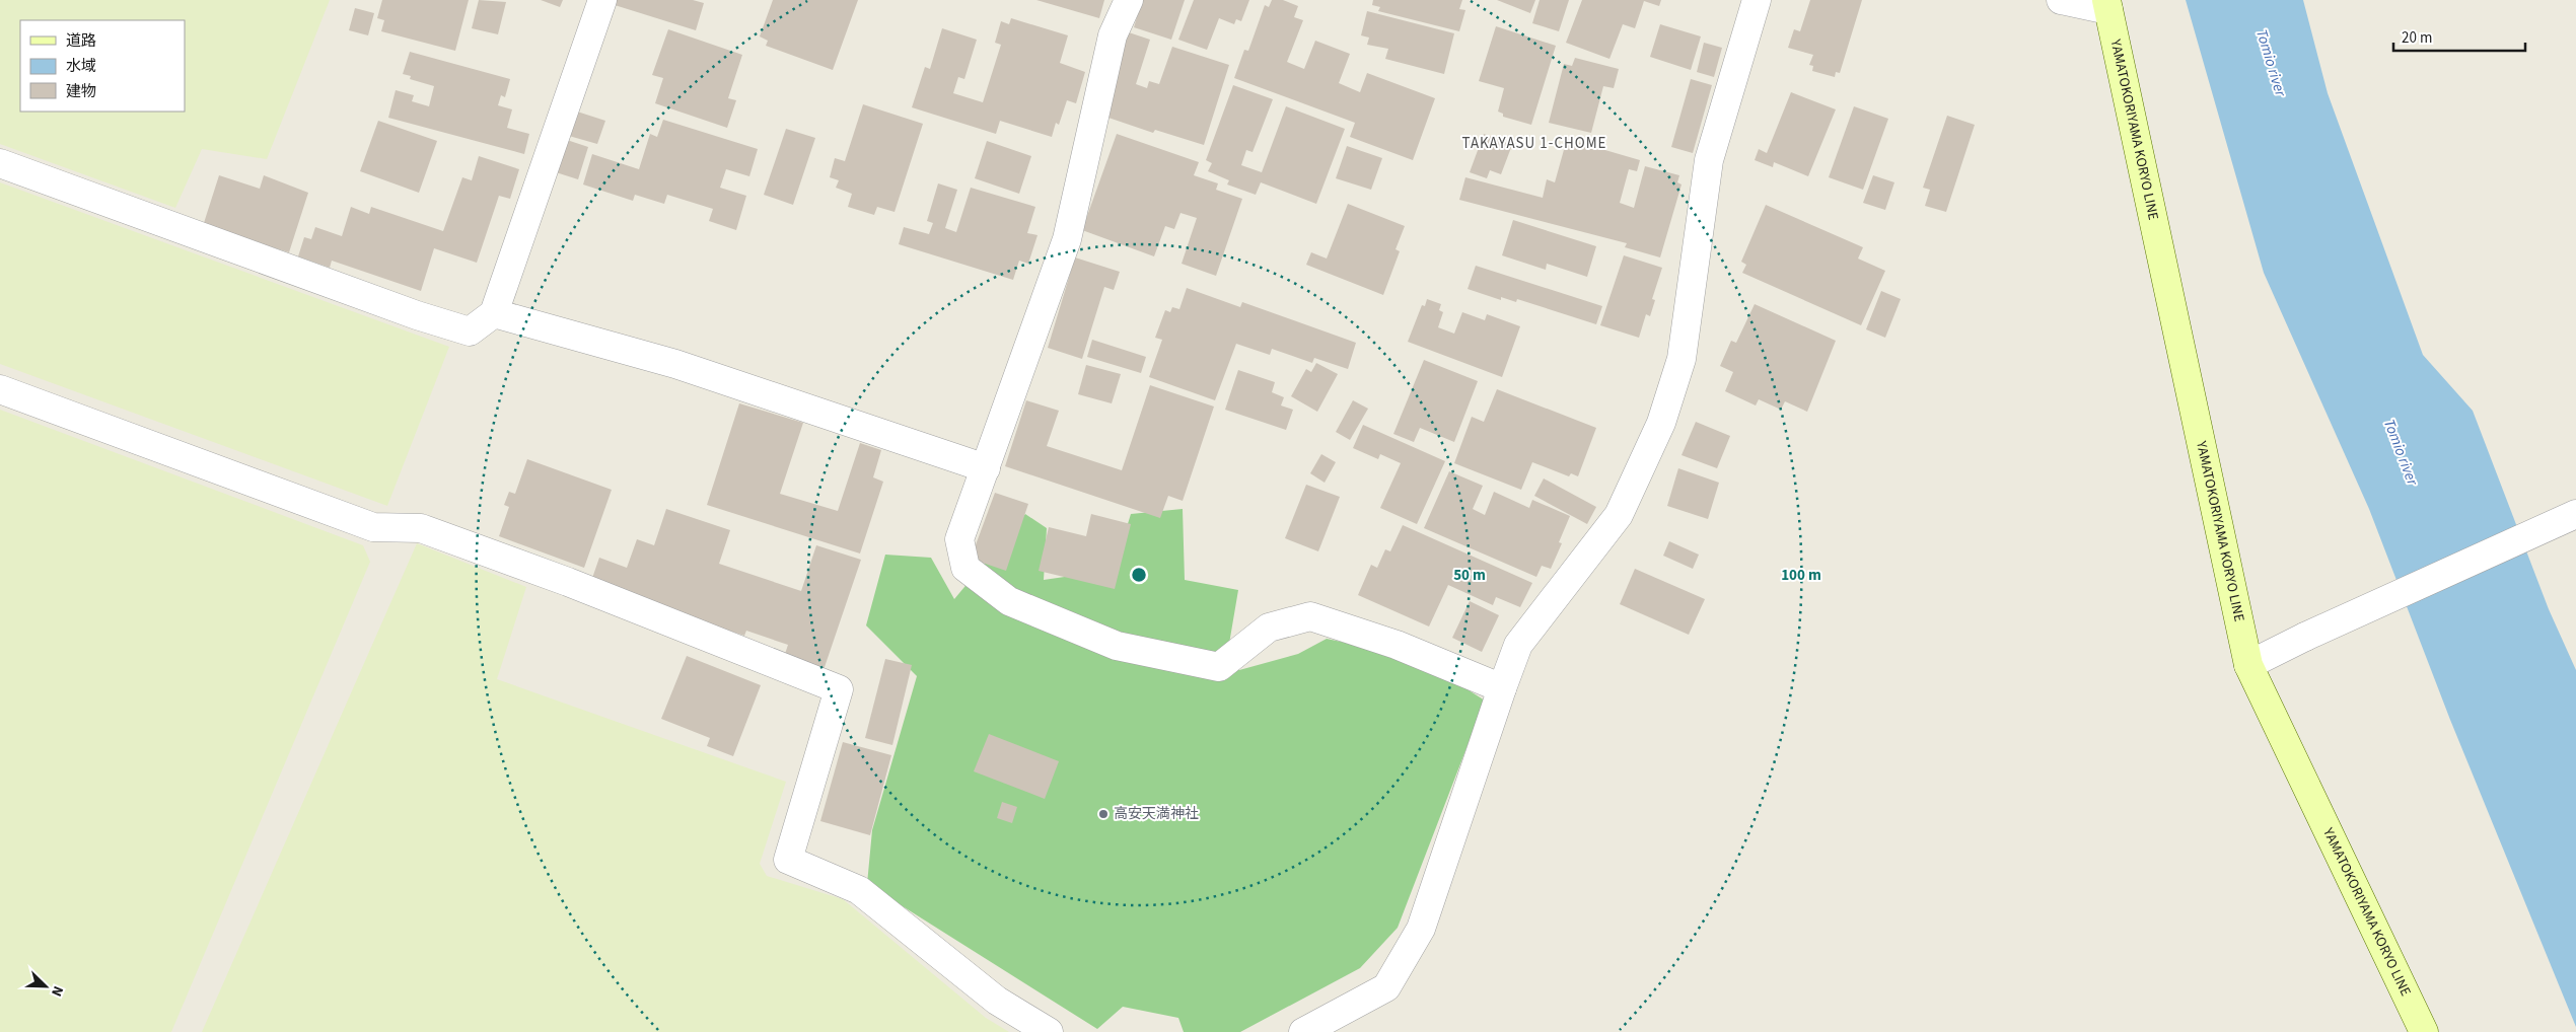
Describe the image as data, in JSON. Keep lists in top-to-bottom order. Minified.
{"streets":{"main road":["YAMATOKORIYAMA KORYO LINE"]},"districts":["TAKAYASU 1-CHOME"],"water":["Tomio river"],"places":["高安天満神社"],"legend":["道路","水域","建物"],"scale_bar":"20 m","north":"bottom right","rings":["50 m","100 m"]}
